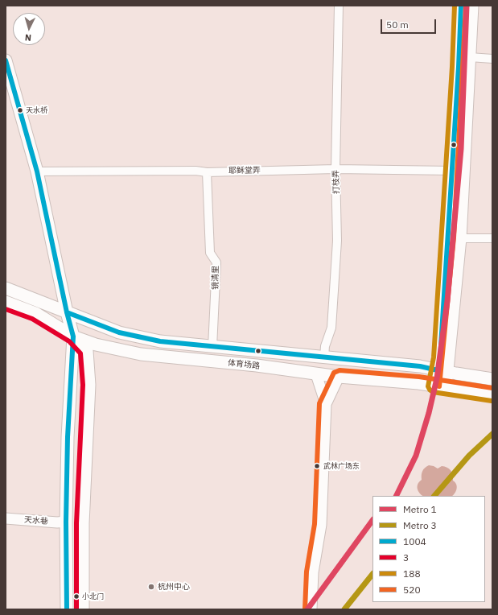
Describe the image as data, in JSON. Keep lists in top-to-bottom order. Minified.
{"streets":{"main road":["体育场路"],"street":["耶稣堂弄","打枝弄","镜清里","天水巷"]},"crossings":[["耶稣堂弄","打枝弄"],["耶稣堂弄","镜清里"],["打枝弄","体育场路"],["镜清里","体育场路"]],"places":["天水桥","武林广场东","杭州中心","小北门"],"lines":["metro line 1","transit line 1004","transit line 188","transit line 520","transit line 3","metro line 3"],"legend":["Metro 1","Metro 3","1004","3","188","520"],"scale_bar":"50 m","north":"bottom"}
